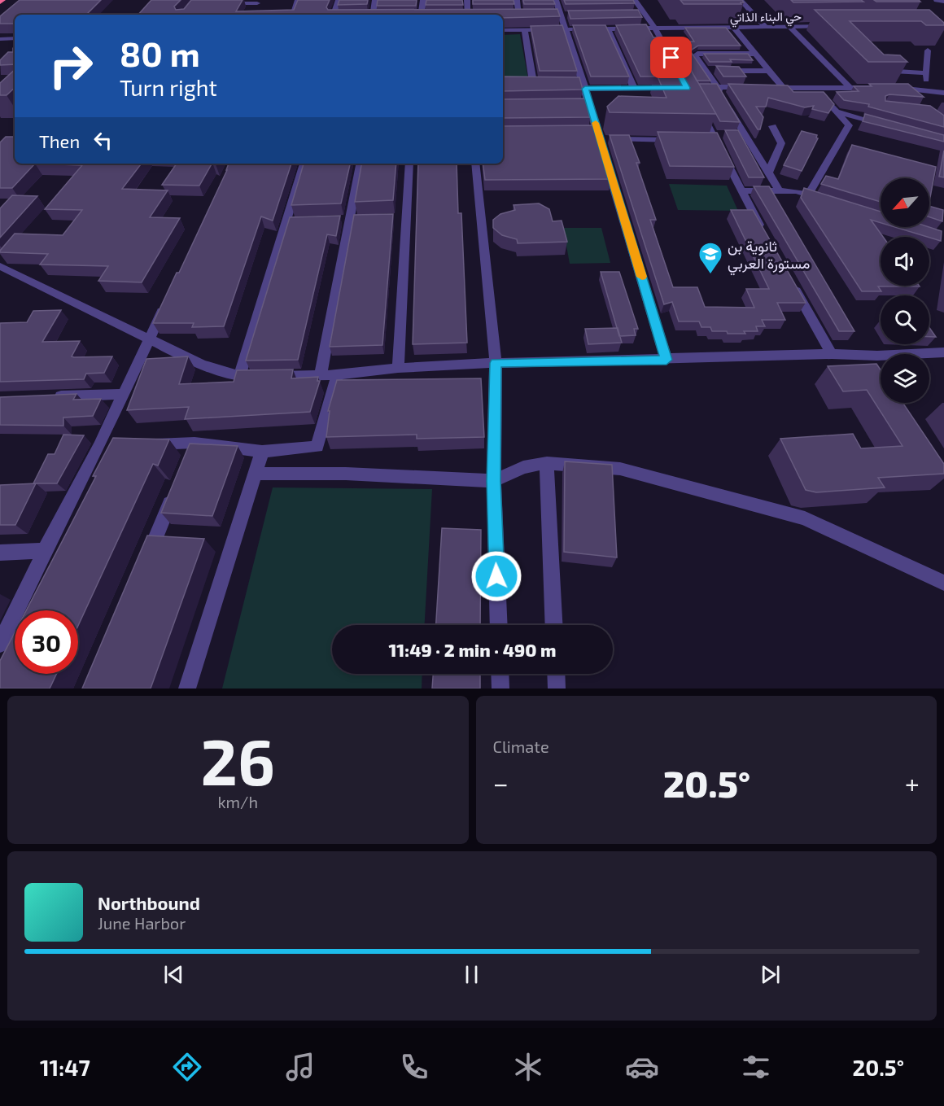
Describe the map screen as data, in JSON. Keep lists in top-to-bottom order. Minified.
{"streets":{"street":["حي البناء الذاتي"]},"places":{"school or university":["ثانوية بن مستورة العربي"]},"north":"bottom left","page":{"turn":["80 m","Turn right"],"then":"Then","limit":"30","trip":"11:49 · 2 min · 490 m","tile":[["26","km/h"],"Climate"],"heat":["−","20.5°","+"],"song":["Northbound","June Harbor"],"tabs":["11:47","20.5°"]}}
